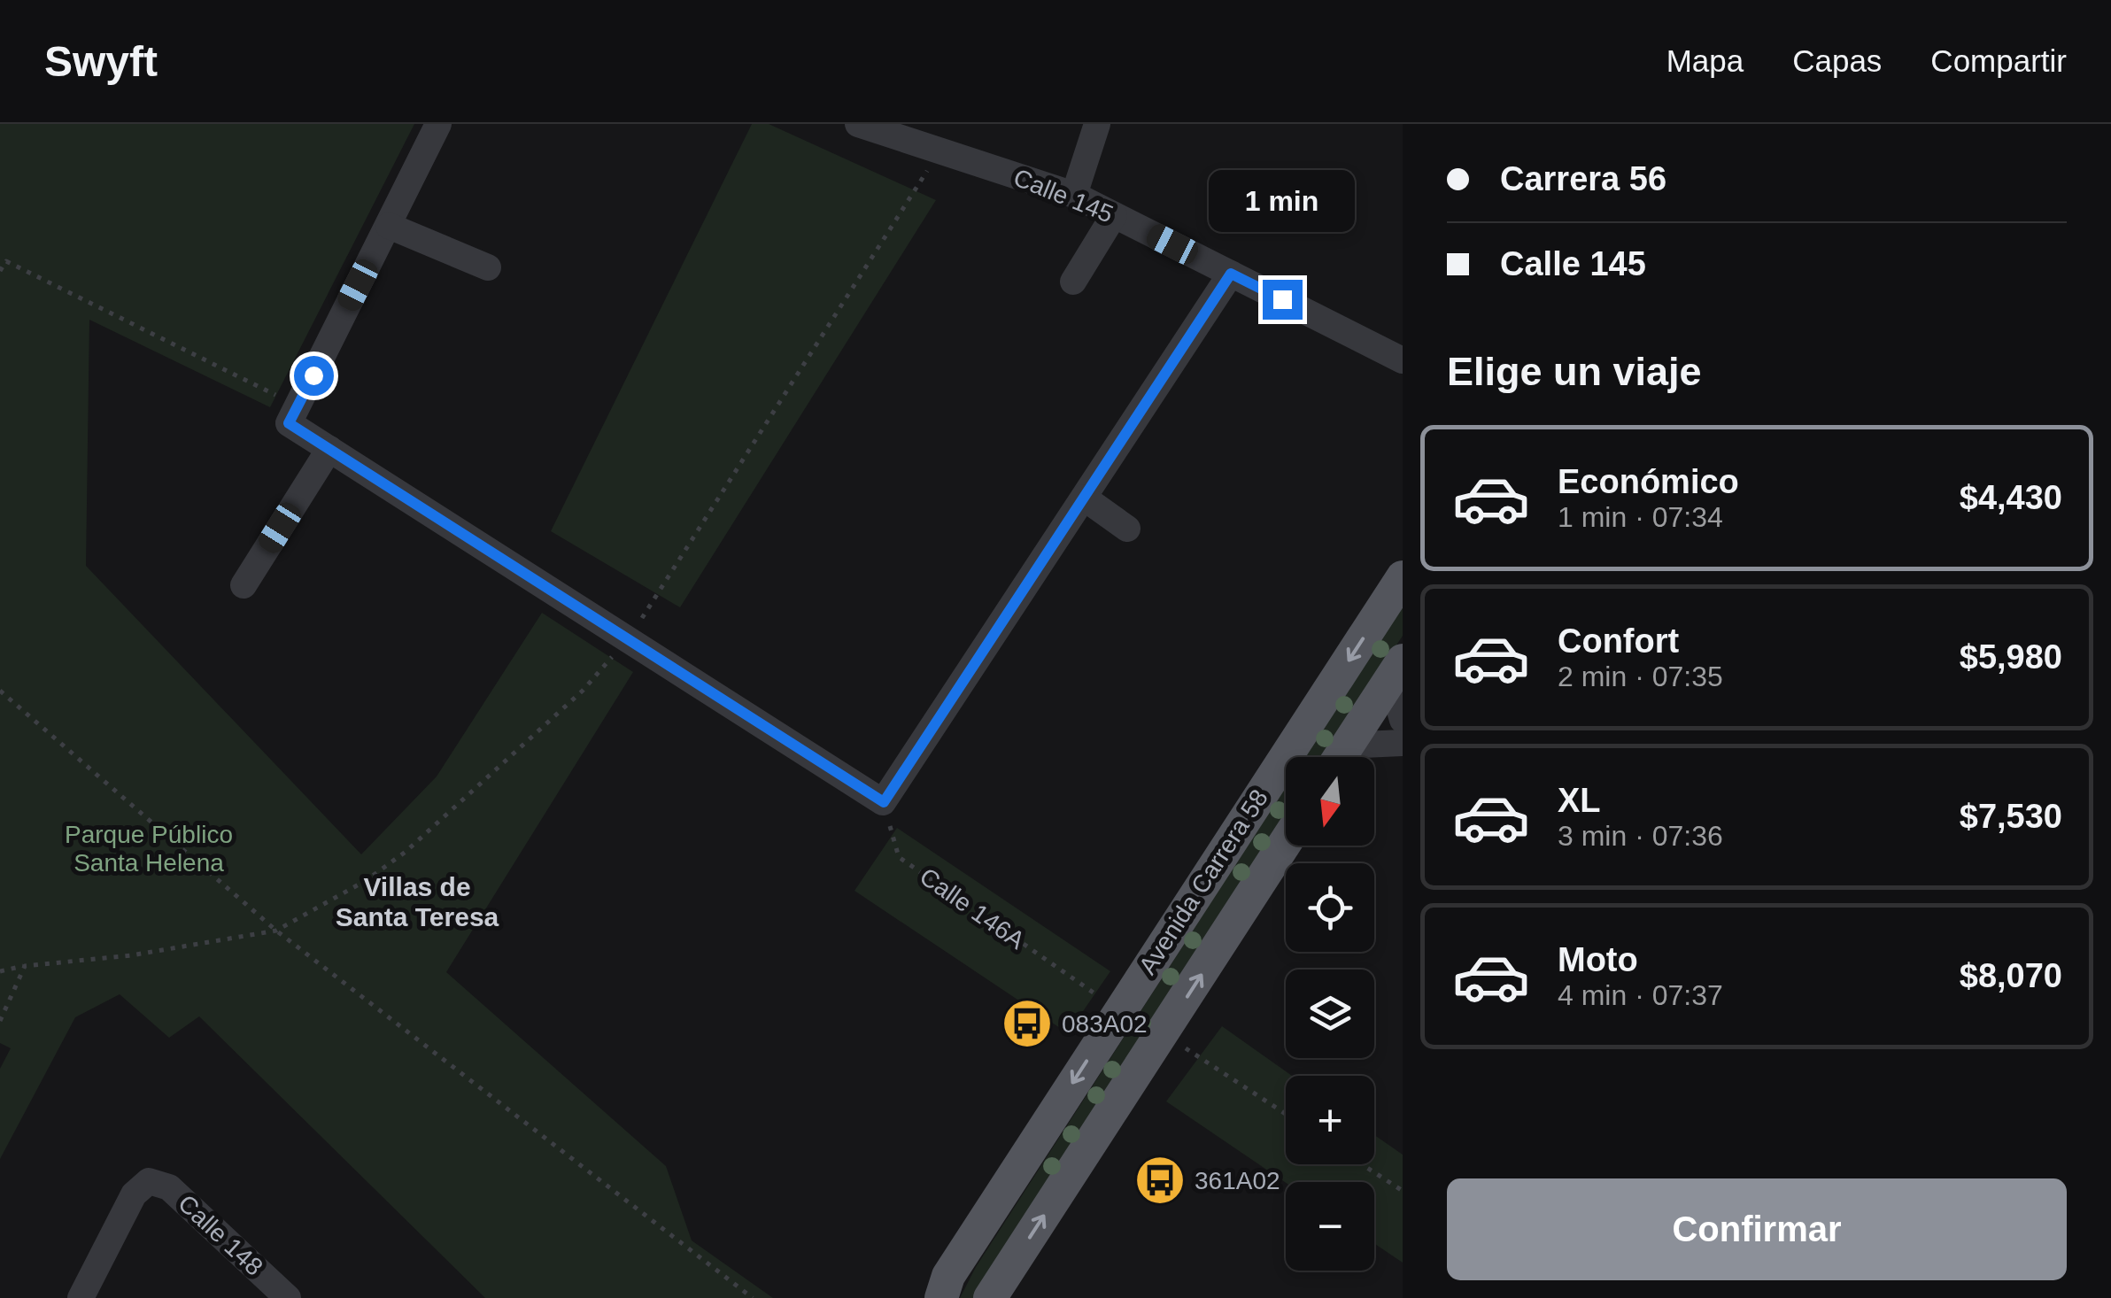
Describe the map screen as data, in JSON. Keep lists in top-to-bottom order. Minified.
{"streets":{"main road":["Avenida Carrera 58"],"street":["Calle 145","Calle 148"],"path":["Calle 146A"]},"districts":["Villas de Santa Teresa"],"parks":["Parque Público Santa Helena"],"places":{"bus stop":["083A02","361A02"]},"north":"bottom","page":{"header":"Swyft","nav":["Mapa","Capas","Compartir"],"banner":["Carrera 56","Calle 145"],"bubble":"1 min","heading":"Elige un viaje","list":[{"name":"Económico","note":"1 min · 07:34","value":"$4,430"},{"name":"Confort","note":"2 min · 07:35","value":"$5,980"},{"name":"XL","note":"3 min · 07:36","value":"$7,530"},{"name":"Moto","note":"4 min · 07:37","value":"$8,070"}],"map_buttons":["+","−"],"buttons":"Confirmar"}}
